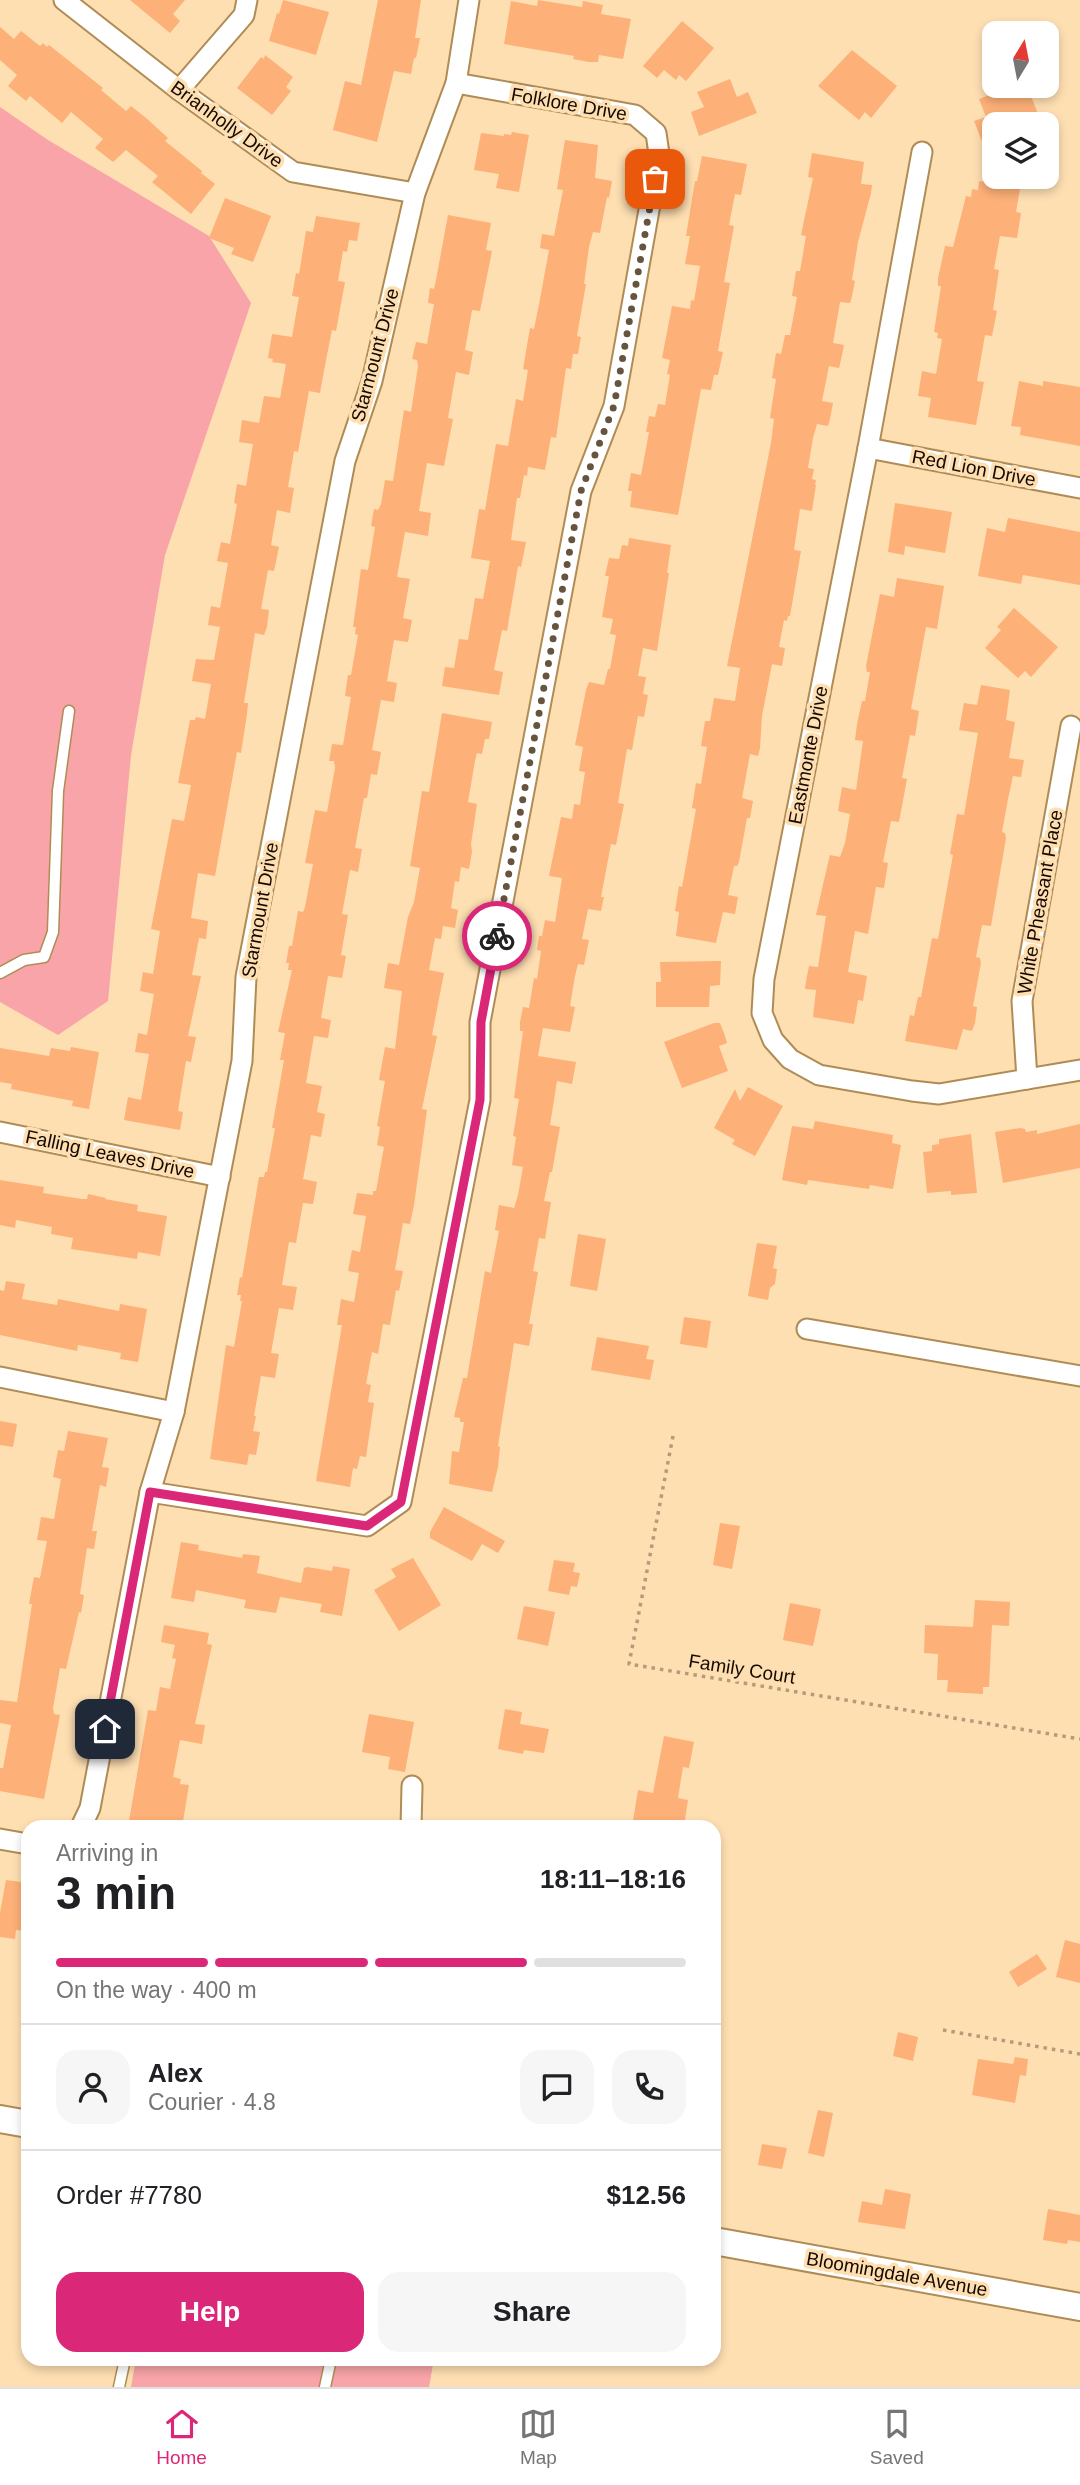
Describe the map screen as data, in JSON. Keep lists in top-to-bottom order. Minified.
{"streets":{"street":["Folklore Drive","Brianholly Drive","Starmount Drive","Red Lion Drive","Eastmonte Drive","White Pheasant Place","Falling Leaves Drive","Bloomingdale Avenue"],"path":["Family Court"]},"crossings":[["Folklore Drive","Starmount Drive"],["Brianholly Drive","Starmount Drive"],["Starmount Drive","Falling Leaves Drive"],["Red Lion Drive","Eastmonte Drive"],["Eastmonte Drive","White Pheasant Place"]],"north":"top","page":{"heading":["3 min","Arriving in","18:11–18:16"],"panel":["Alex","Courier · 4.8","Order #7780","$12.56"],"bar":"On the way · 400 m","buttons":["Help","Share"],"tabs":["Home","Map","Saved"]}}
